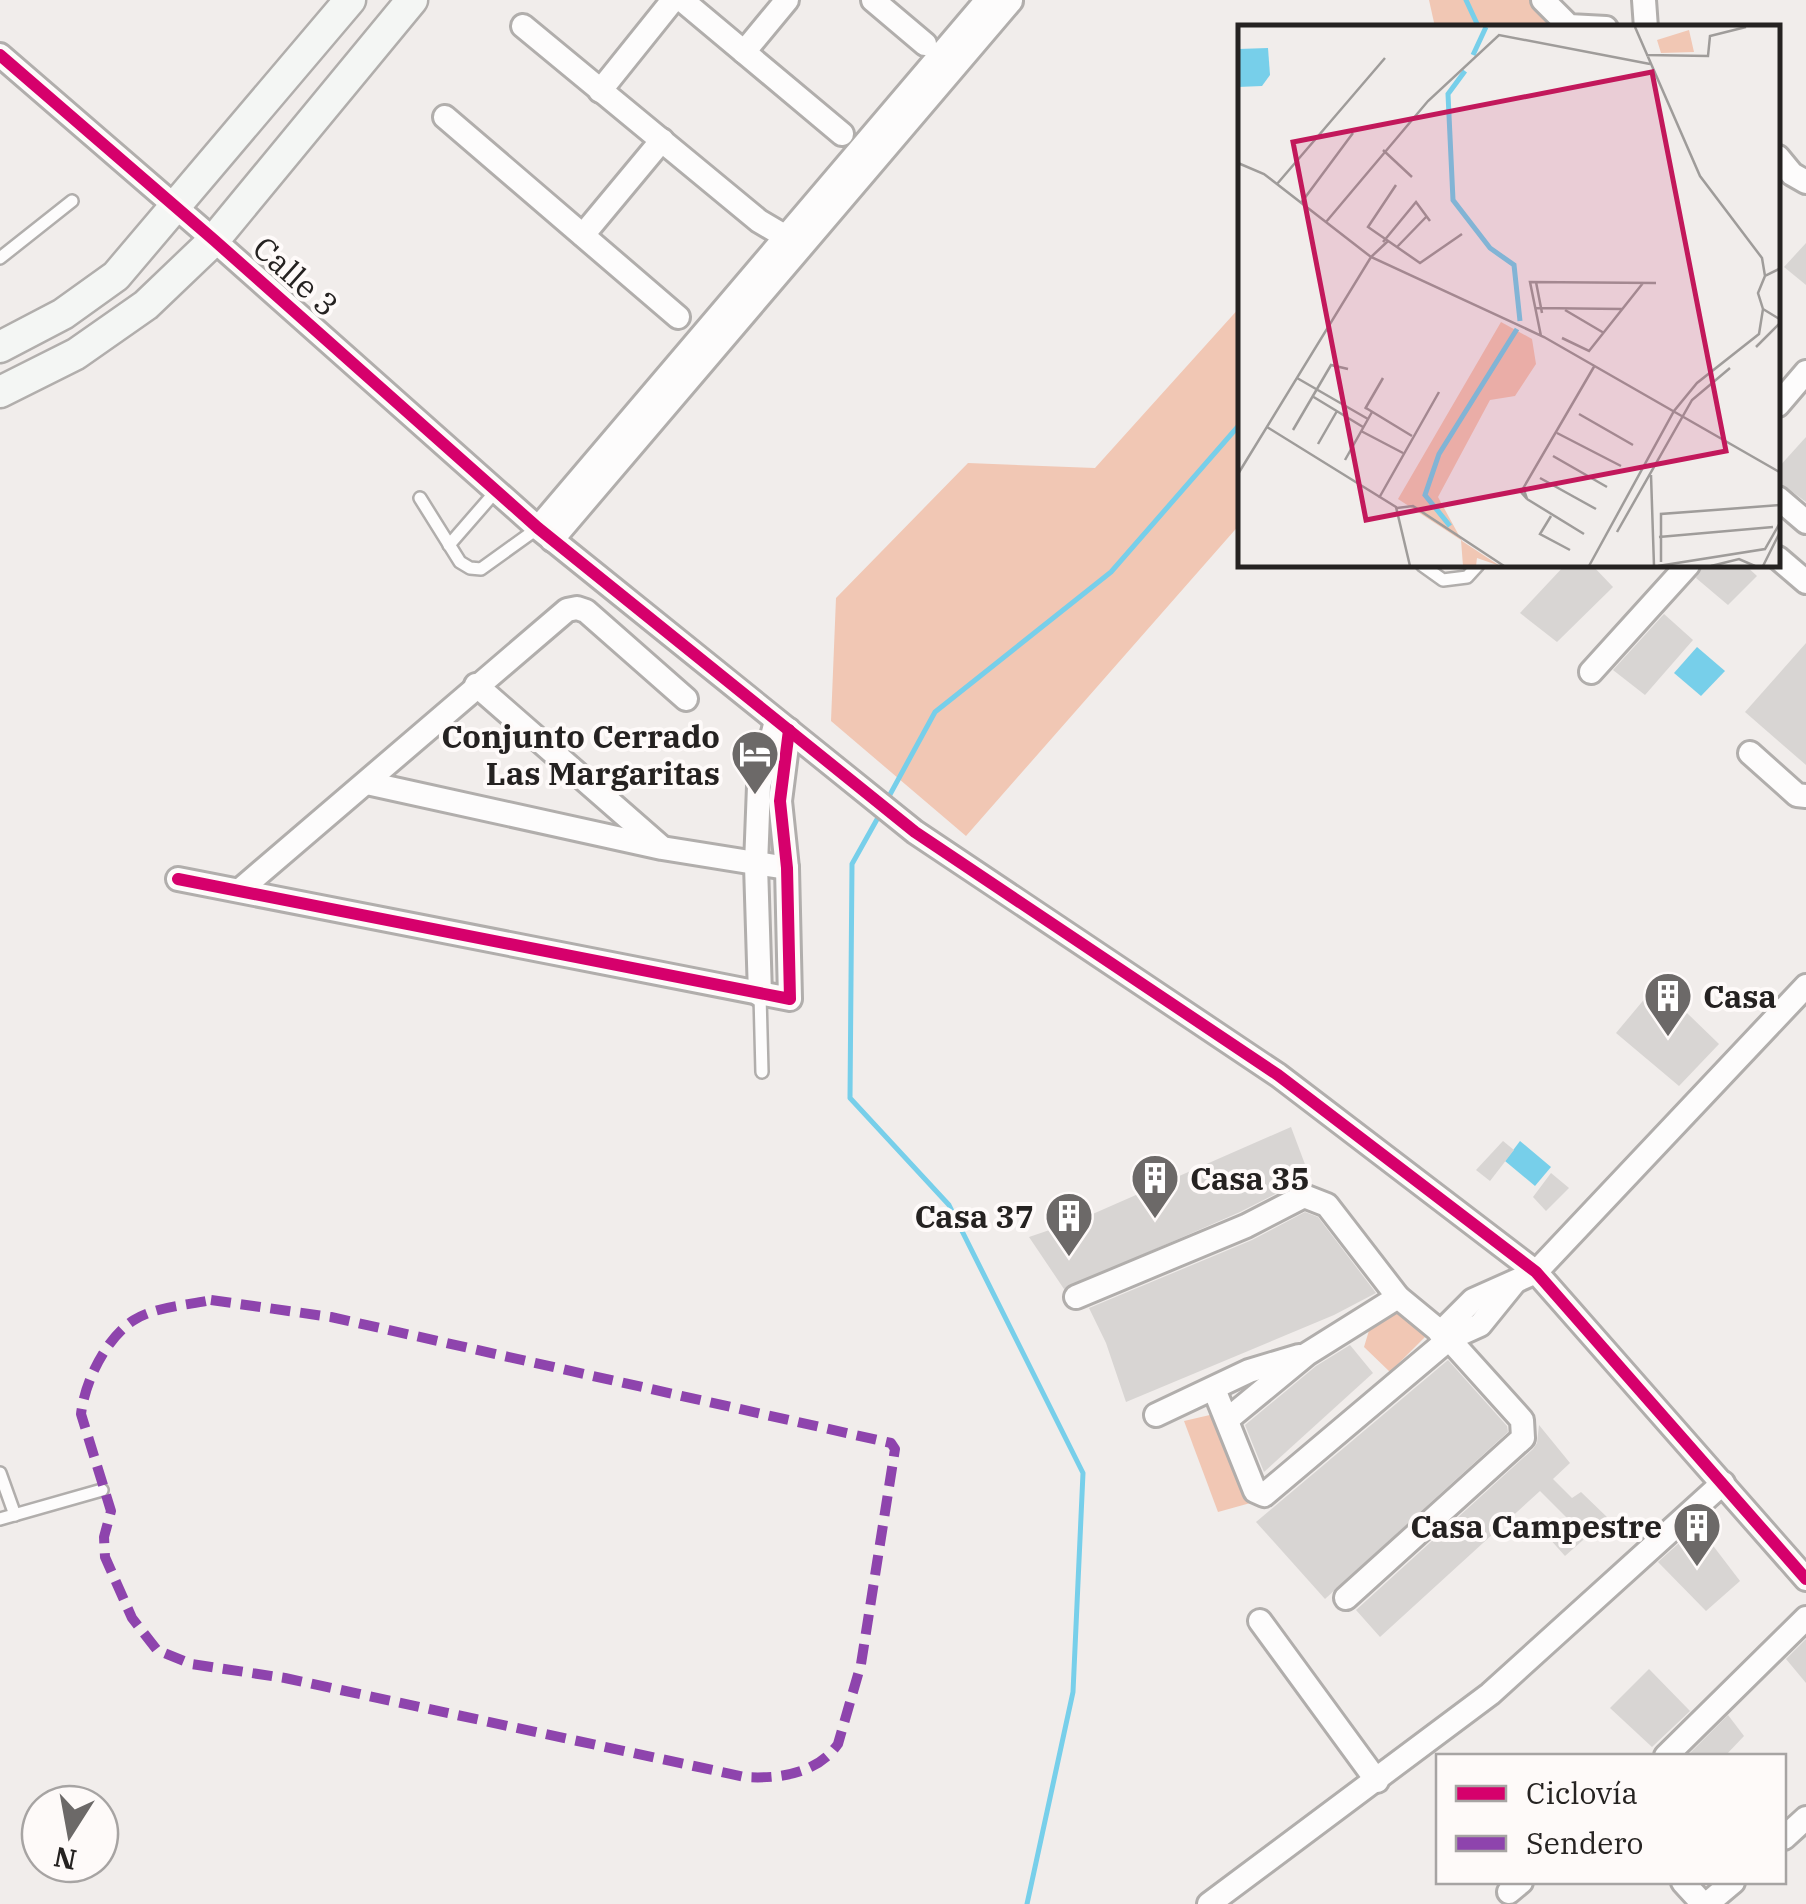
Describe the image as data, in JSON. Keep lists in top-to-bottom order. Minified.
{"streets":{"street":["Calle 3"]},"places":{"hotel":["Conjunto Cerrado Las Margaritas"],"building":["Casa","Casa 35","Casa 37","Casa Campestre"]},"legend":["Ciclovía","Sendero"],"north":"bottom"}
